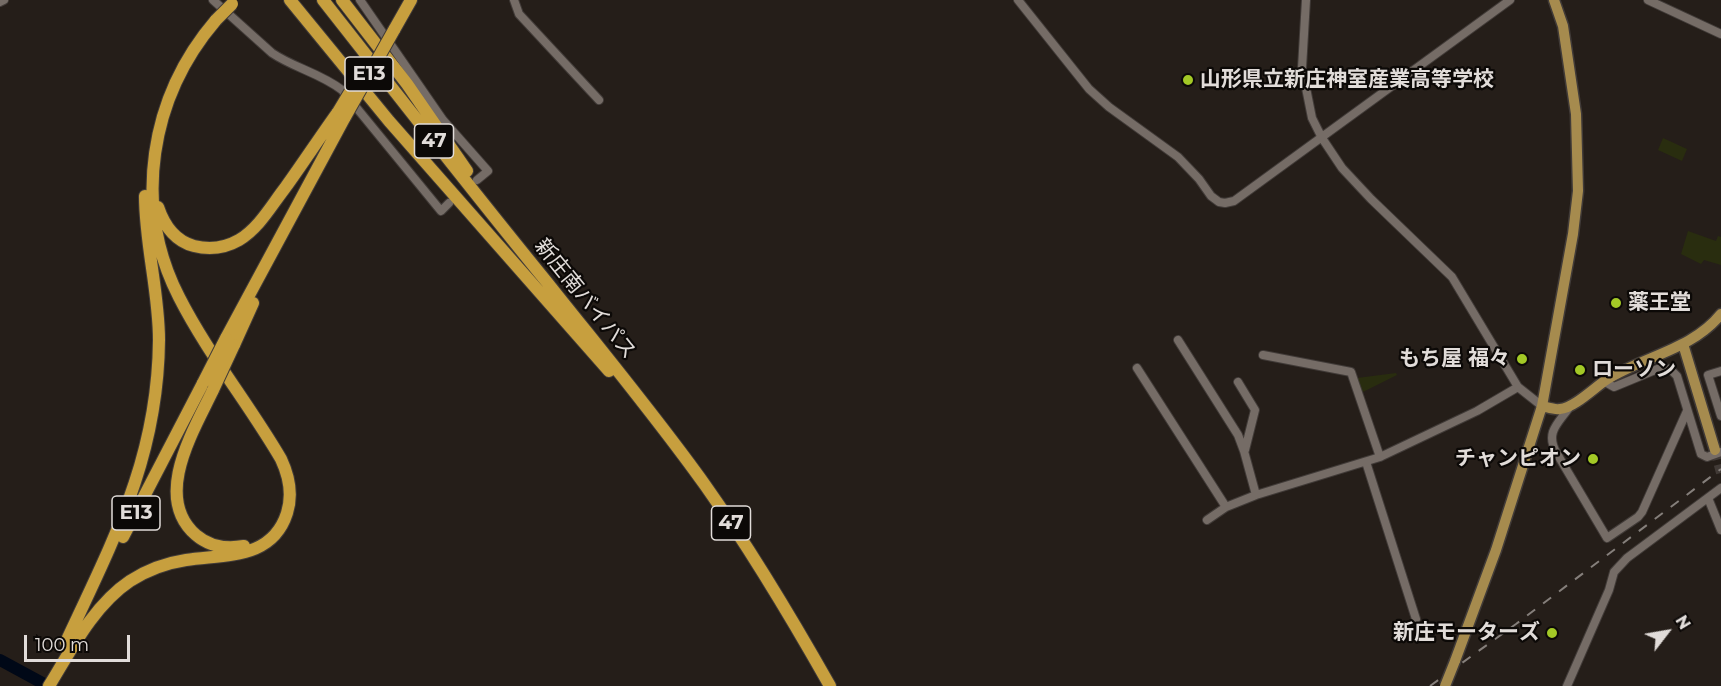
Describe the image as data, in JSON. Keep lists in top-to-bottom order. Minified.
{"streets":{"highway":["E13","47","新庄南バイパス"]},"crossings":[["47","新庄南バイパス"]],"places":["山形県立新庄神室産業高等学校","薬王堂","もち屋 福々","ローソン","チャンピオン","新庄モーターズ"],"scale_bar":"100 m","north":"top right"}
